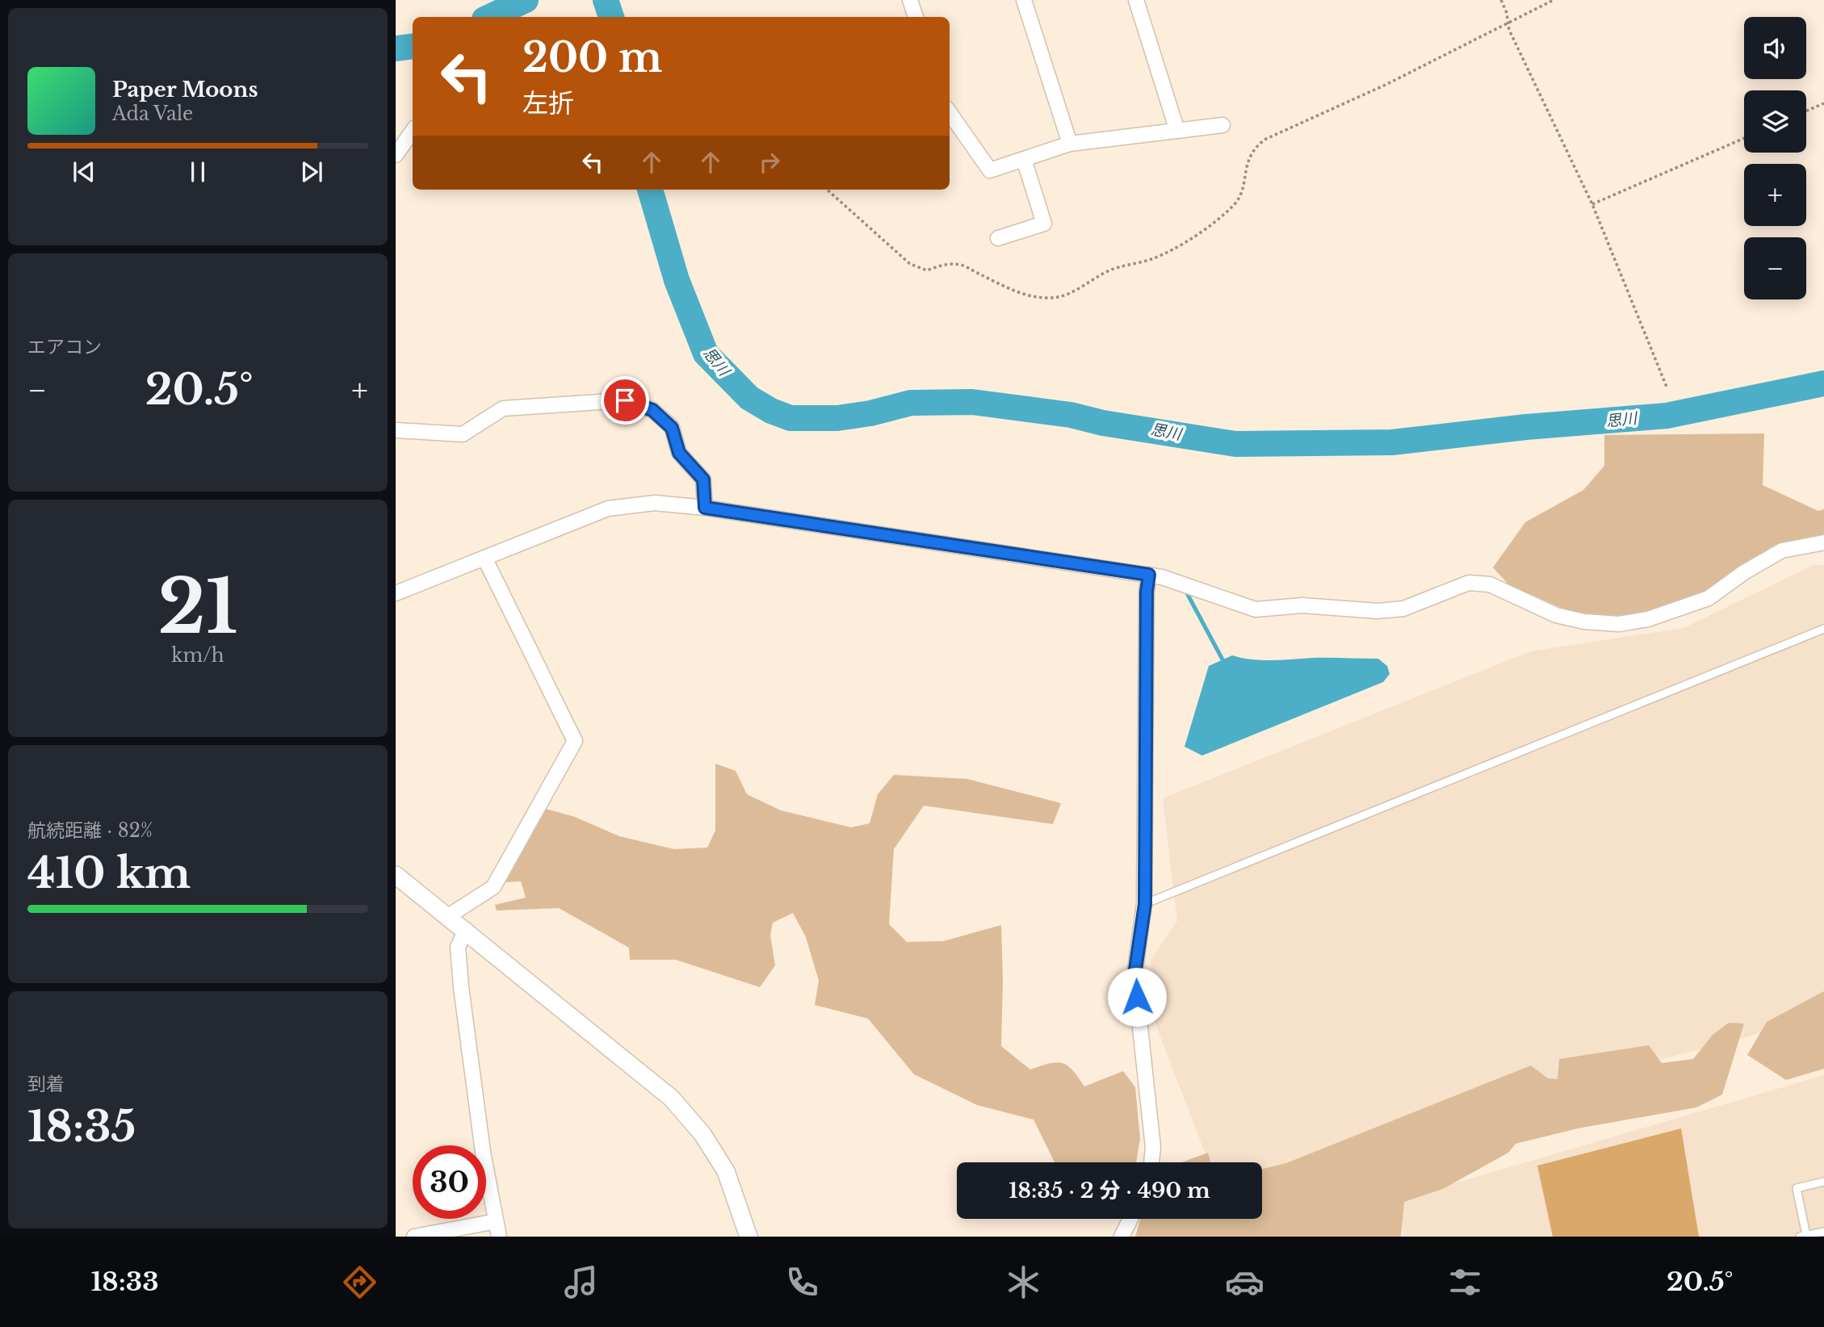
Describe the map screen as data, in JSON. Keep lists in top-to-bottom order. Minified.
{"water":["思川"],"page":{"map_buttons":["+","−"],"turn":["200 m","左折"],"song":["Paper Moons","Ada Vale"],"tile":["エアコン",["21","km/h"],["航続距離 · 82%","410 km"],["到着","18:35"]],"heat":["−","20.5°","+"],"limit":"30","trip":"18:35 · 2 分 · 490 m","tabs":["18:33","20.5°"]}}
